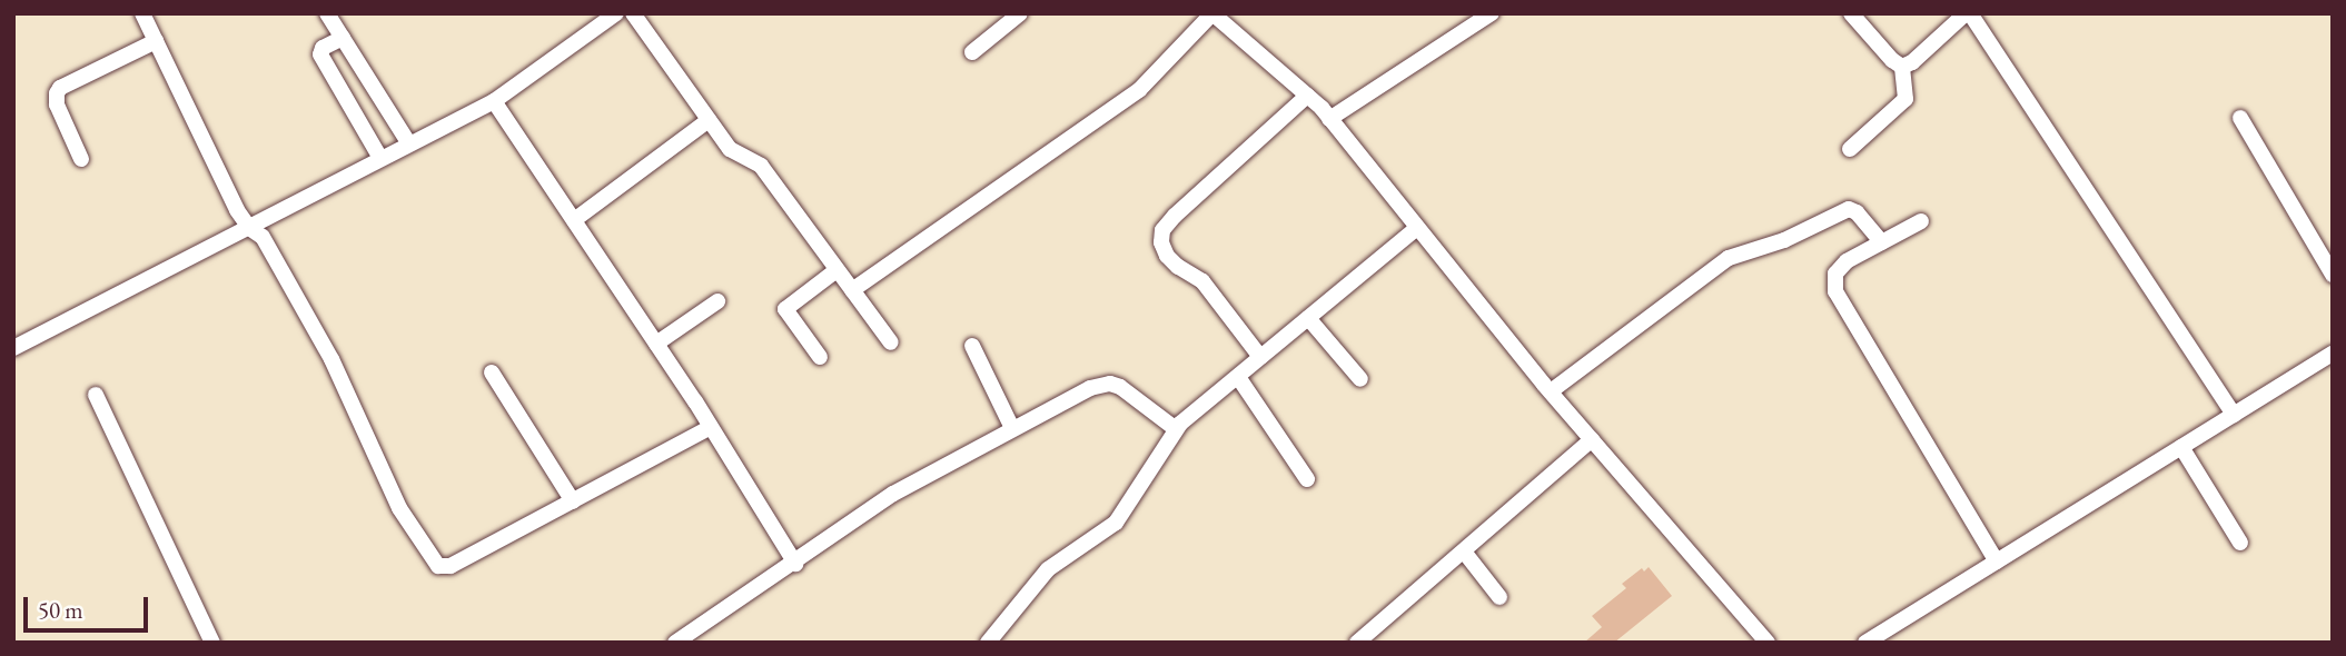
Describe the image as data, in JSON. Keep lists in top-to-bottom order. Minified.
{"scale_bar":"50 m"}
